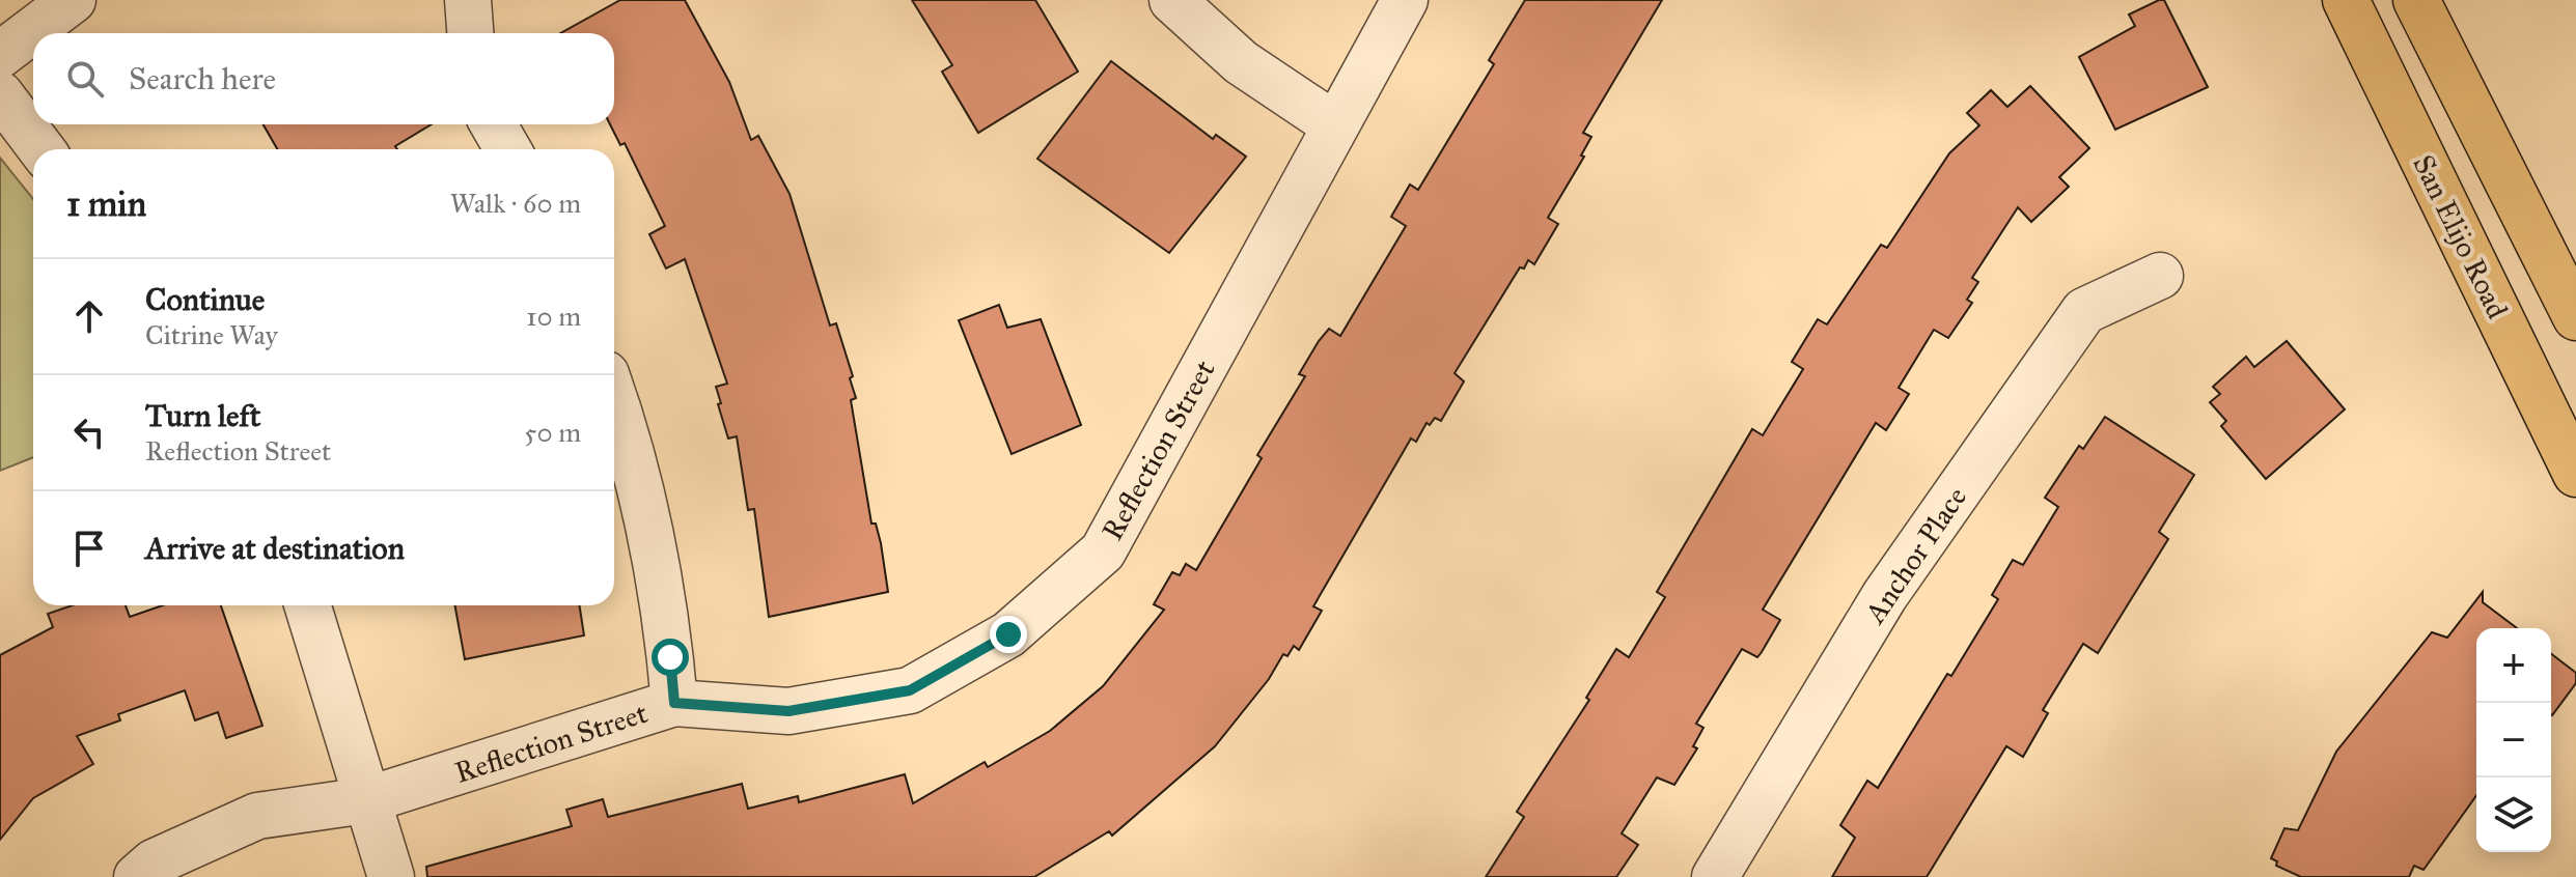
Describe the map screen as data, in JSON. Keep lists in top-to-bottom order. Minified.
{"streets":{"main road":["San Elijo Road"],"street":["Reflection Street","Anchor Place"]},"page":{"search":"Search here","heading":["1 min","Walk · 60 m"],"list":[["Continue","Citrine Way","10 m"],["Turn left","Reflection Street","50 m"],"Arrive at destination"],"map_buttons":["+","−"]}}
